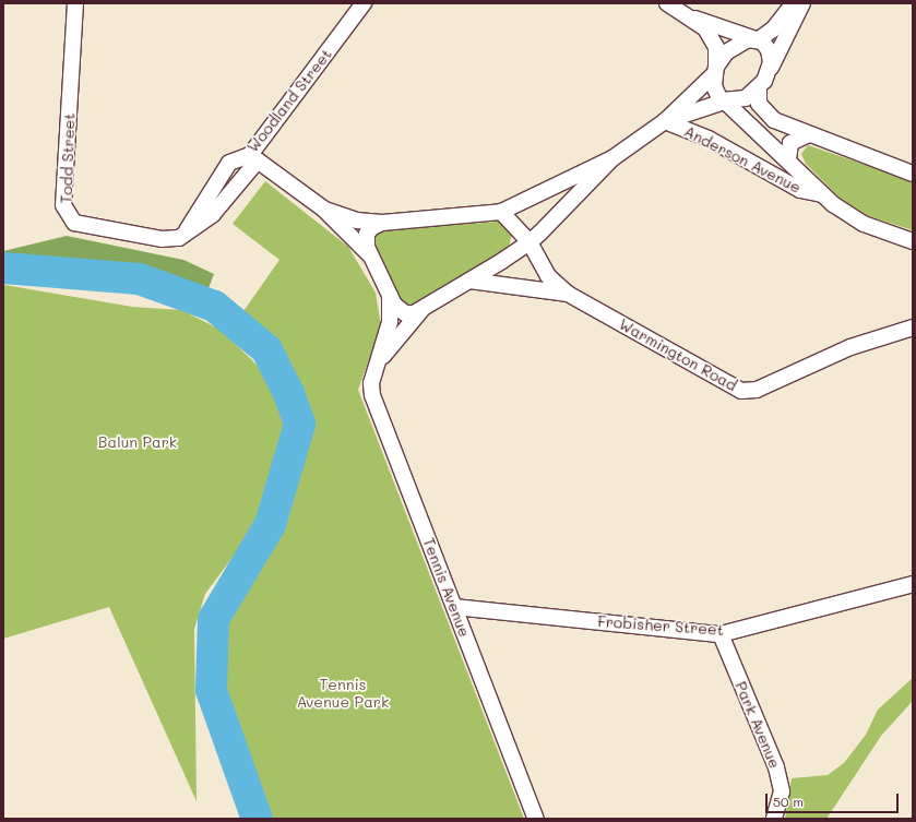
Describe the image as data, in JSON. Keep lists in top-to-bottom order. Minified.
{"streets":{"street":["Woodland Street","Todd Street","Anderson Avenue","Warmington Road","Tennis Avenue","Frobisher Street","Park Avenue"]},"crossings":[["Woodland Street","Todd Street"],["Warmington Road","Tennis Avenue"],["Tennis Avenue","Frobisher Street"],["Frobisher Street","Park Avenue"]],"parks":["Balun Park","Tennis Avenue Park"],"scale_bar":"50 m"}
